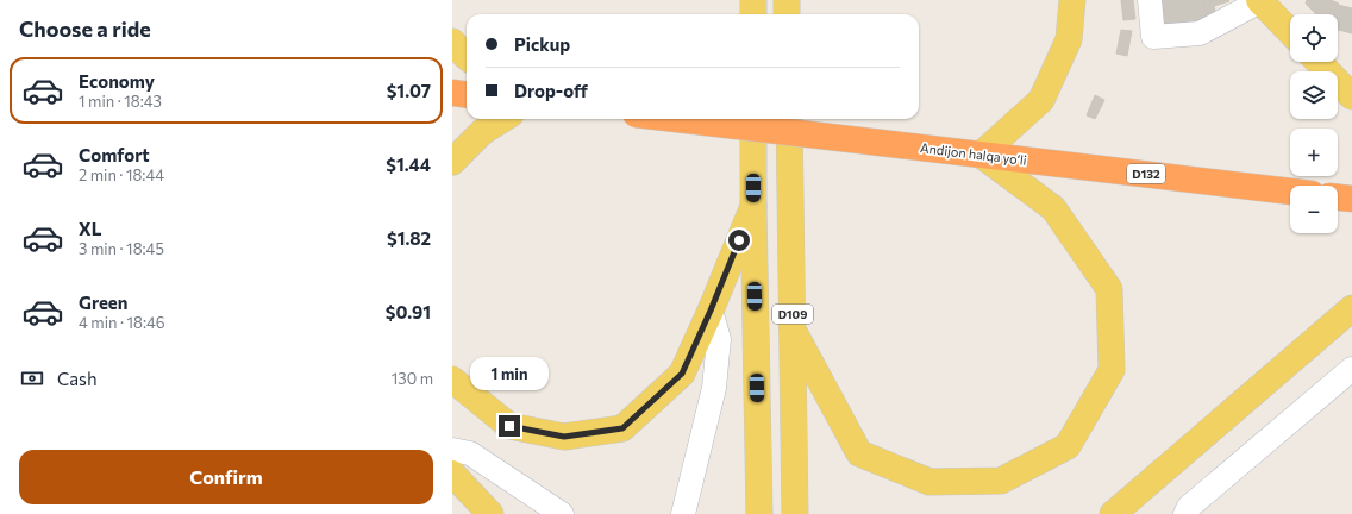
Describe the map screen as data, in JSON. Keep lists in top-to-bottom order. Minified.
{"streets":{"highway":["Andijon halqa yo‘li","D132"],"main road":["D109"]},"page":{"heading":"Choose a ride","map_buttons":["+","−"],"banner":["Pickup","Drop-off"],"list":[{"name":"Economy","note":"1 min · 18:43","value":"$1.07"},{"name":"Comfort","note":"2 min · 18:44","value":"$1.44"},{"name":"XL","note":"3 min · 18:45","value":"$1.82"},{"name":"Green","note":"4 min · 18:46","value":"$0.91"}],"pay":["Cash","130 m"],"bubble":"1 min","buttons":"Confirm"}}
